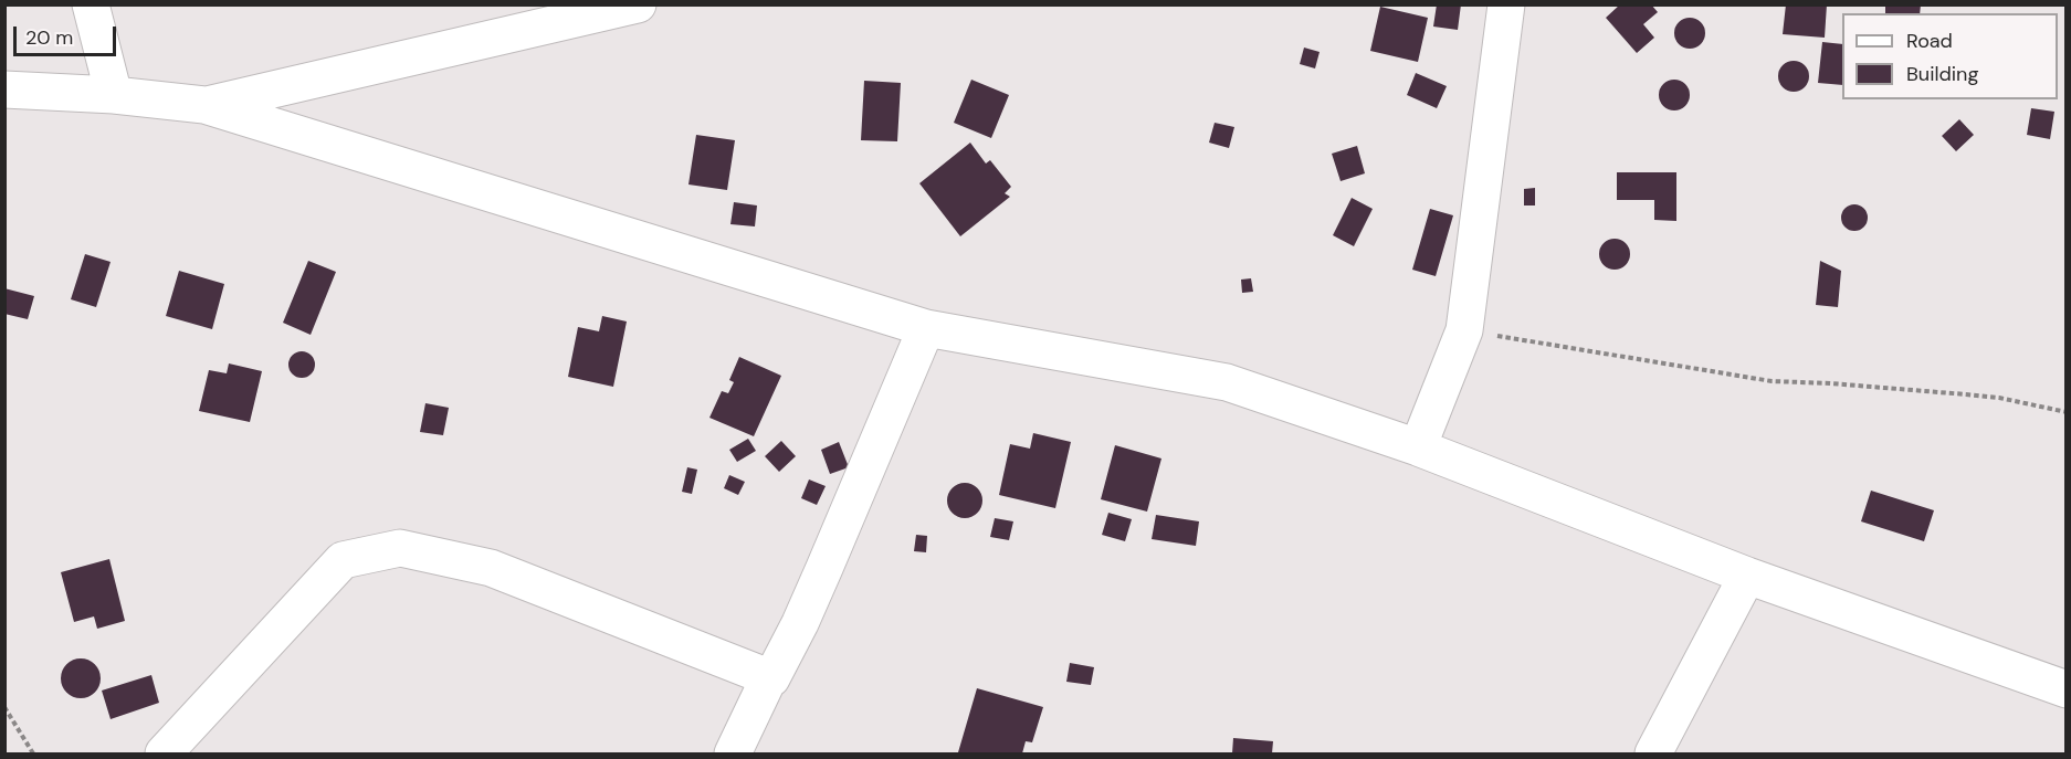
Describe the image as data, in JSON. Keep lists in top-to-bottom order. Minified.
{"legend":["Road","Building"],"scale_bar":"20 m"}
